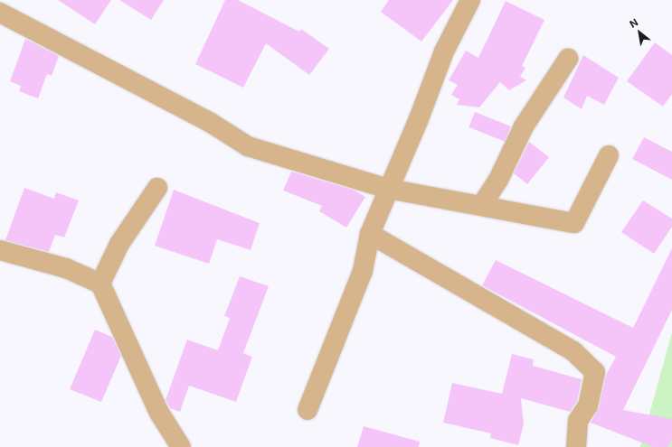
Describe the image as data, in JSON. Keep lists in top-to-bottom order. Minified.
{"north":"top left"}
